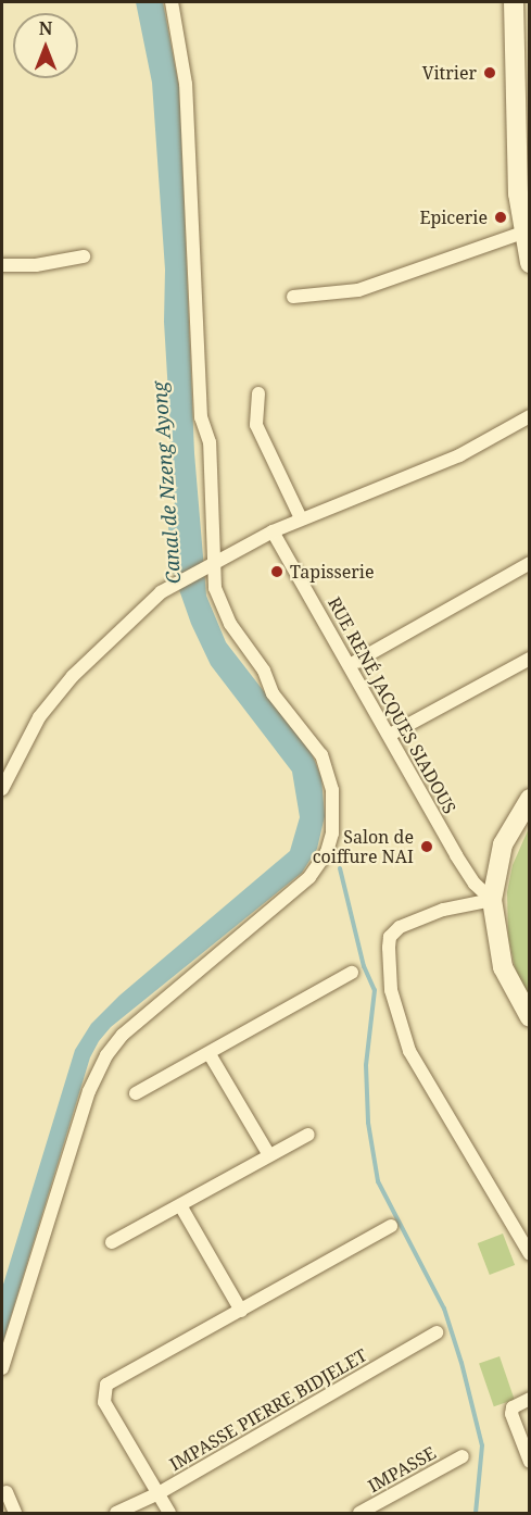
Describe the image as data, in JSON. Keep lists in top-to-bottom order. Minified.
{"streets":{"street":["RUE RENÉ JACQUES SIADOUS","IMPASSE PIERRE BIDJELET","IMPASSE"]},"water":["Canal de Nzeng Ayong"],"places":["Vitrier","Epicerie","Tapisserie","Salon de coiffure NAI"],"north":"top"}
